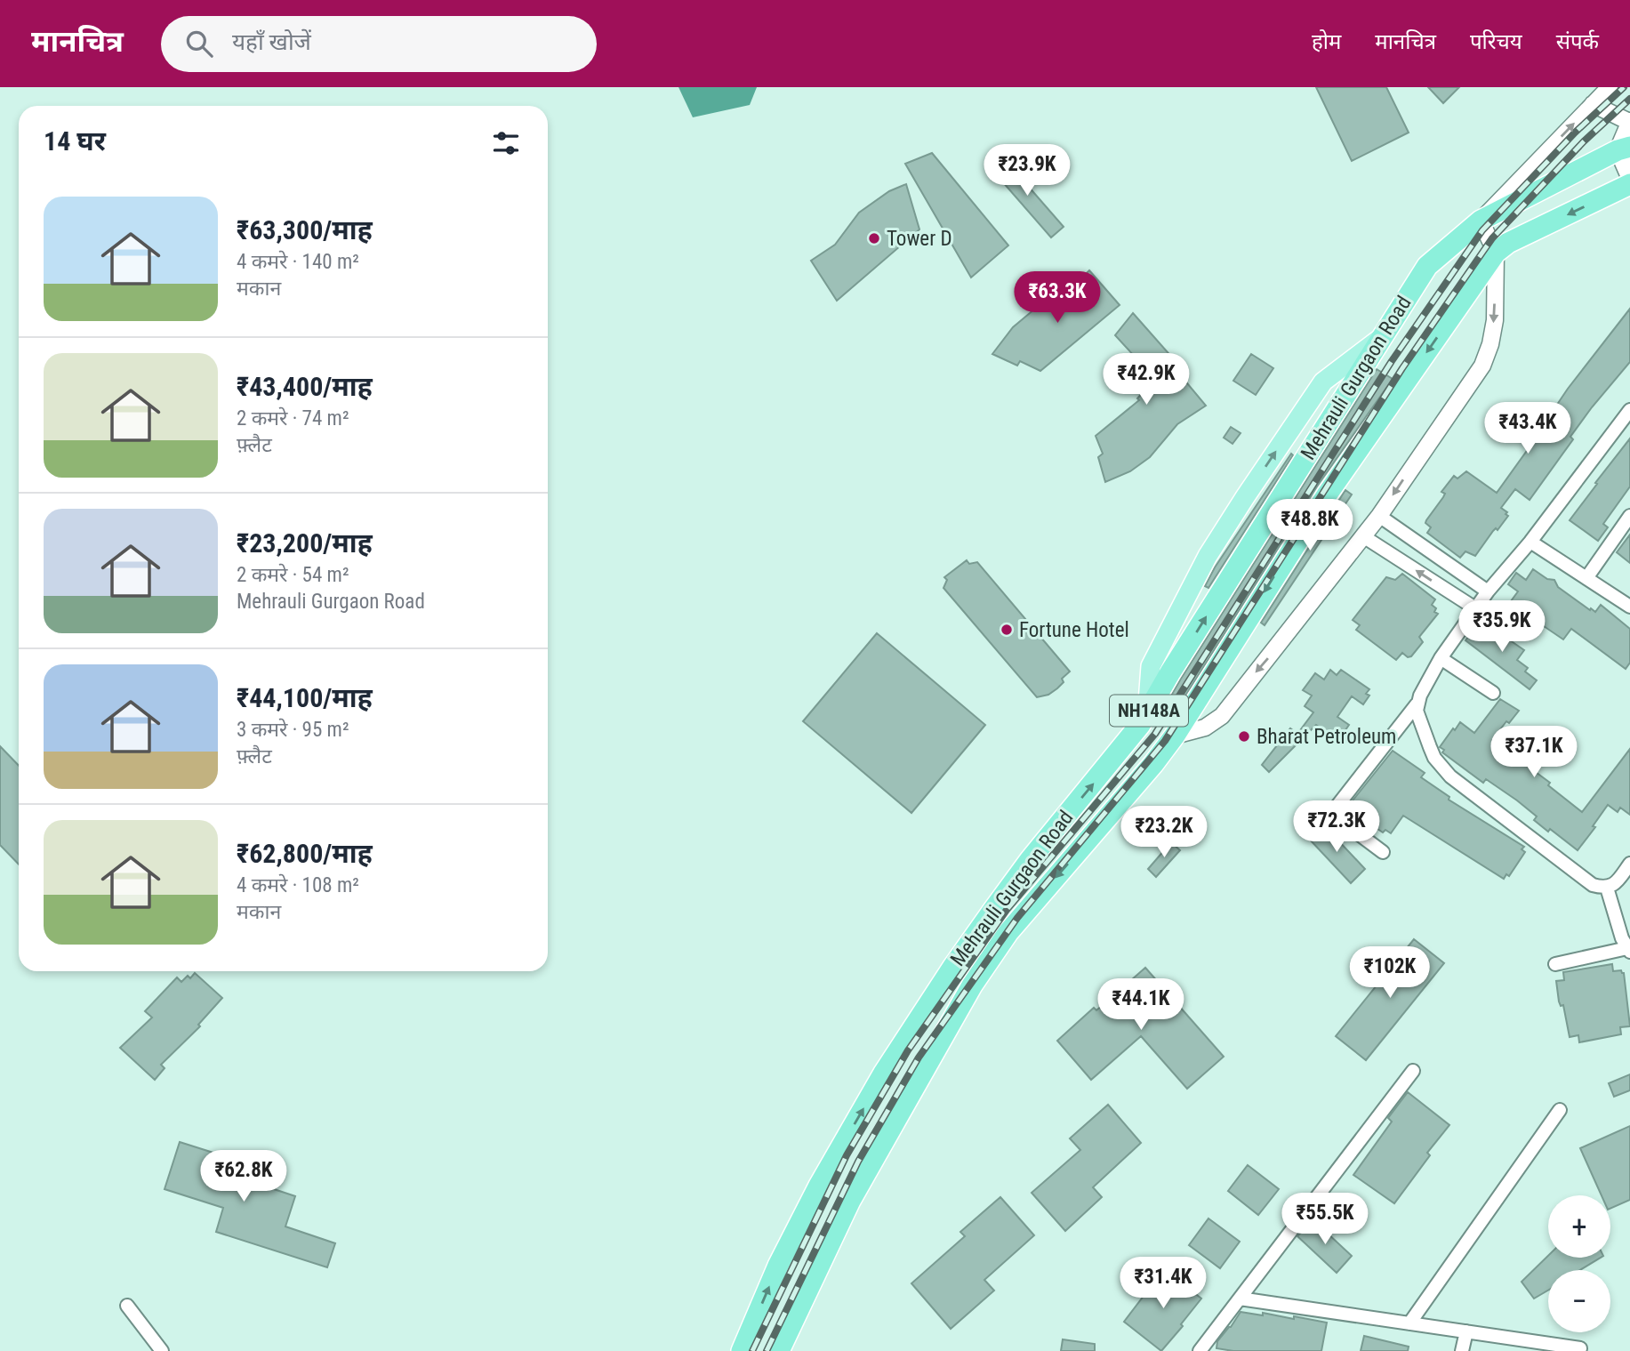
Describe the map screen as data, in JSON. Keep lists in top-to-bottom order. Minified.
{"streets":{"highway":["Mehrauli Gurgaon Road","NH148A"]},"places":["Tower D","Fortune Hotel","Bharat Petroleum"],"page":{"header":"मानचित्र","search":"यहाँ खोजें","nav":["होम","मानचित्र","परिचय","संपर्क"],"heading":"14 घर","price":["₹23.9K","₹63.3K","₹42.9K","₹43.4K","₹48.8K","₹35.9K","₹37.1K","₹72.3K","₹23.2K","₹102K","₹44.1K","₹62.8K","₹55.5K","₹31.4K"],"list":[{"name":"₹63,300/माह","note":"4 कमरे · 140 m² · मकान"},{"name":"₹43,400/माह","note":"2 कमरे · 74 m² · फ़्लैट"},{"name":"₹23,200/माह","note":"2 कमरे · 54 m² · Mehrauli Gurgaon Road"},{"name":"₹44,100/माह","note":"3 कमरे · 95 m² · फ़्लैट"},{"name":"₹62,800/माह","note":"4 कमरे · 108 m² · मकान"}],"map_buttons":["+","−"]}}
